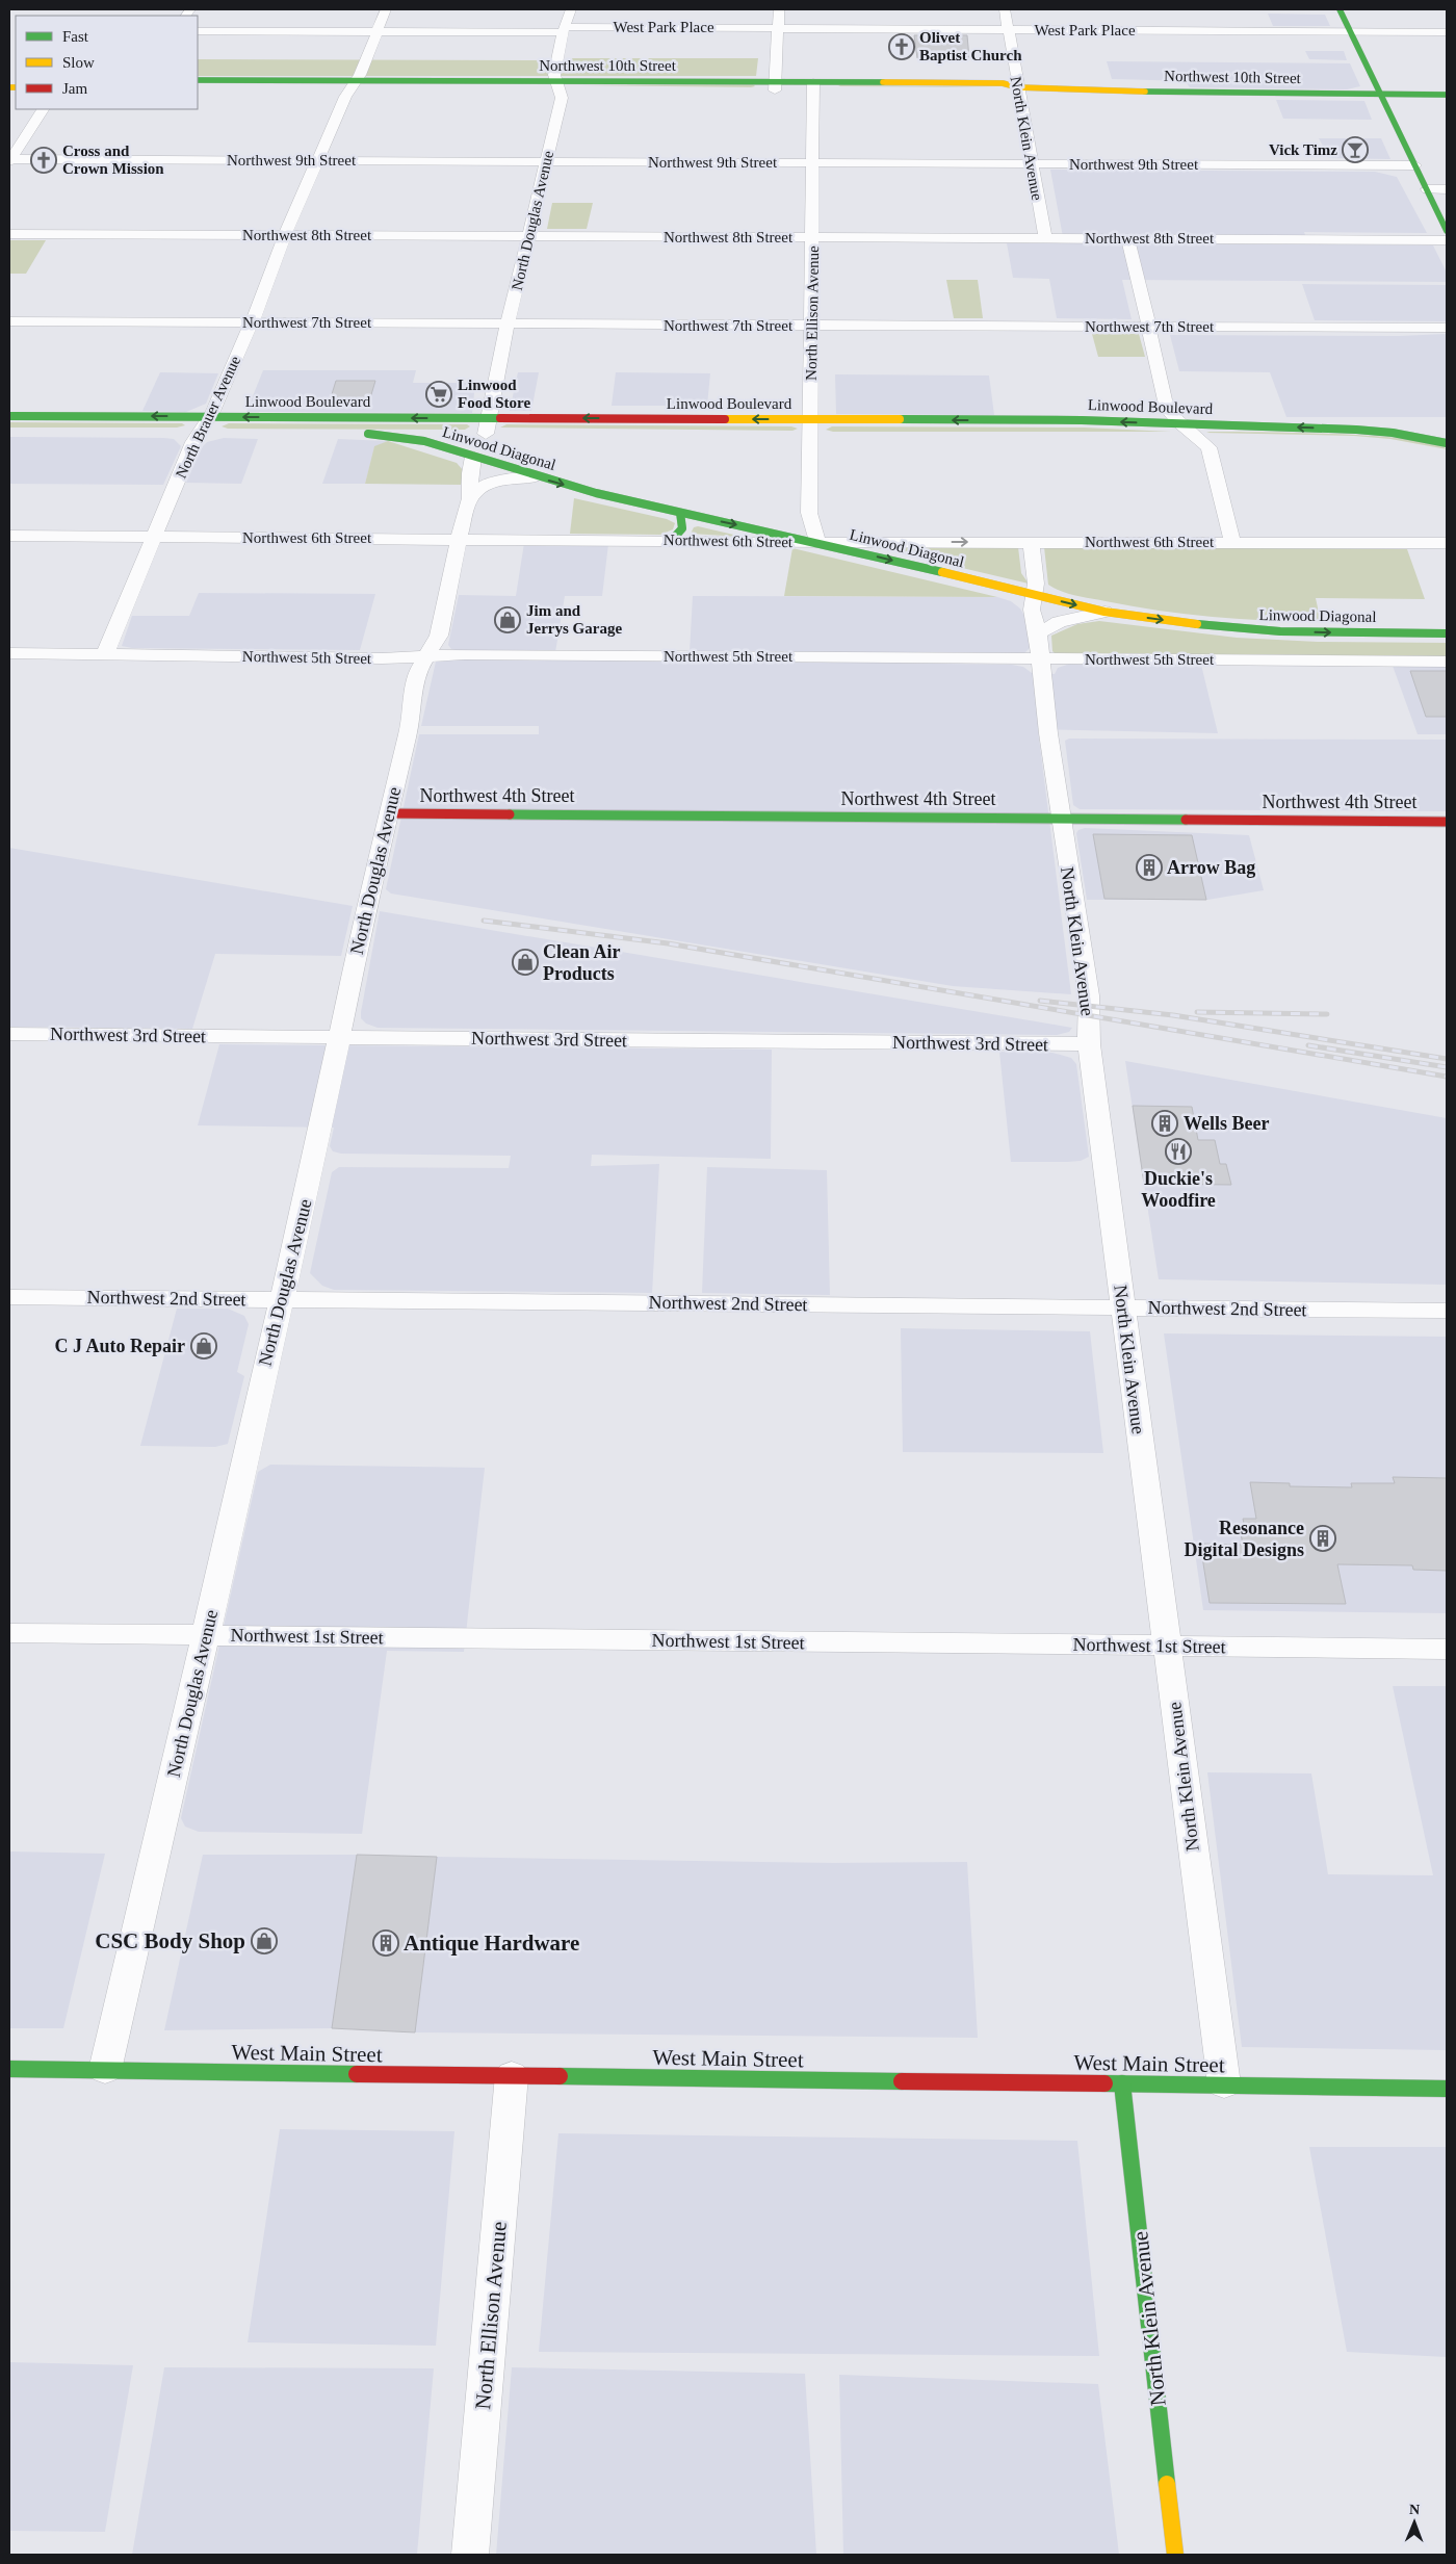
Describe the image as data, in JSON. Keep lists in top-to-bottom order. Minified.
{"streets":{"main road":["Northwest 10th Street","North Klein Avenue","Linwood Boulevard","Linwood Diagonal","Northwest 4th Street","West Main Street"],"street":["West Park Place","Northwest 9th Street","North Douglas Avenue","Northwest 8th Street","North Ellison Avenue","Northwest 7th Street","North Brauer Avenue","Northwest 6th Street","Northwest 5th Street","Northwest 3rd Street","Northwest 2nd Street","Northwest 1st Street"]},"crossings":[["West Park Place","North Klein Avenue"],["West Park Place","North Douglas Avenue"],["West Park Place","North Brauer Avenue"],["Northwest 10th Street","North Klein Avenue"],["Northwest 10th Street","North Douglas Avenue"],["Northwest 10th Street","North Ellison Avenue"],["Northwest 10th Street","North Brauer Avenue"],["North Klein Avenue","Northwest 9th Street"],["North Klein Avenue","Northwest 8th Street"],["North Klein Avenue","Linwood Diagonal"],["North Klein Avenue","Northwest 6th Street"],["North Klein Avenue","Northwest 5th Street"],["North Klein Avenue","Northwest 4th Street"],["North Klein Avenue","Northwest 3rd Street"],["North Klein Avenue","Northwest 2nd Street"],["North Klein Avenue","Northwest 1st Street"],["North Klein Avenue","West Main Street"],["Northwest 9th Street","North Douglas Avenue"],["Northwest 9th Street","North Ellison Avenue"],["Northwest 9th Street","North Brauer Avenue"],["North Douglas Avenue","Northwest 8th Street"],["North Douglas Avenue","Northwest 7th Street"],["North Douglas Avenue","Linwood Boulevard"],["North Douglas Avenue","Linwood Diagonal"],["North Douglas Avenue","Northwest 6th Street"],["North Douglas Avenue","Northwest 5th Street"],["North Douglas Avenue","Northwest 4th Street"],["North Douglas Avenue","Northwest 3rd Street"],["North Douglas Avenue","Northwest 2nd Street"],["North Douglas Avenue","Northwest 1st Street"],["North Douglas Avenue","West Main Street"],["Northwest 8th Street","North Ellison Avenue"],["Northwest 8th Street","North Brauer Avenue"],["North Ellison Avenue","Northwest 7th Street"],["North Ellison Avenue","Linwood Boulevard"],["North Ellison Avenue","Linwood Diagonal"],["North Ellison Avenue","Northwest 6th Street"],["North Ellison Avenue","West Main Street"],["Northwest 7th Street","North Brauer Avenue"],["Linwood Boulevard","North Brauer Avenue"],["Linwood Boulevard","Linwood Diagonal"],["North Brauer Avenue","Northwest 6th Street"],["North Brauer Avenue","Northwest 5th Street"],["Linwood Diagonal","Northwest 6th Street"]],"one_way":["Linwood Boulevard","Linwood Diagonal"],"places":{"church":["Olivet Baptist Church","Cross and Crown Mission"],"bar":["Vick Timz"],"supermarket":["Linwood Food Store"],"shop":["Jim and Jerrys Garage","Clean Air Products","C J Auto Repair","CSC Body Shop"],"building":["Arrow Bag","Wells Beer","Resonance Digital Designs","Antique Hardware"],"restaurant":["Duckie's Woodfire"]},"legend":["Fast","Slow","Jam"],"north":"top"}
